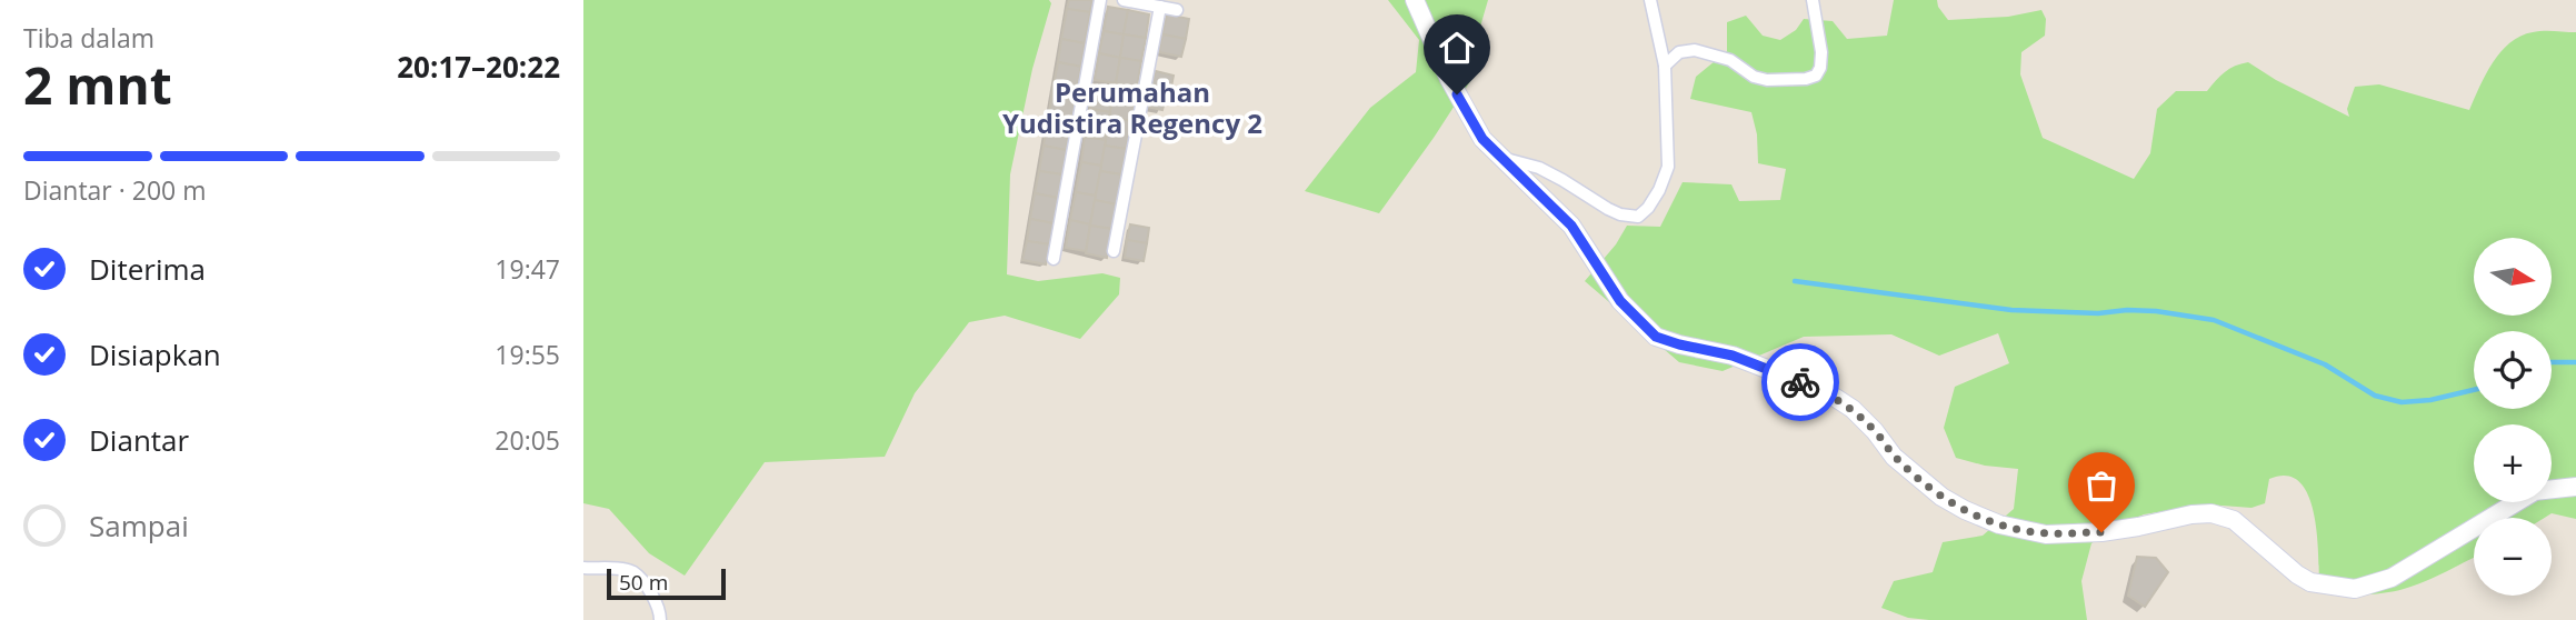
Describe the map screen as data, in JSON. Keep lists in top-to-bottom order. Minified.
{"districts":["Perumahan Yudistira Regency 2"],"scale_bar":"50 m","north":"right","page":{"heading":["2 mnt","Tiba dalam","20:17–20:22"],"bar":"Diantar · 200 m","list":[["Diterima","19:47"],["Disiapkan","19:55"],["Diantar","20:05"],"Sampai"],"map_buttons":["+","−"],"scale":"50 m"}}
